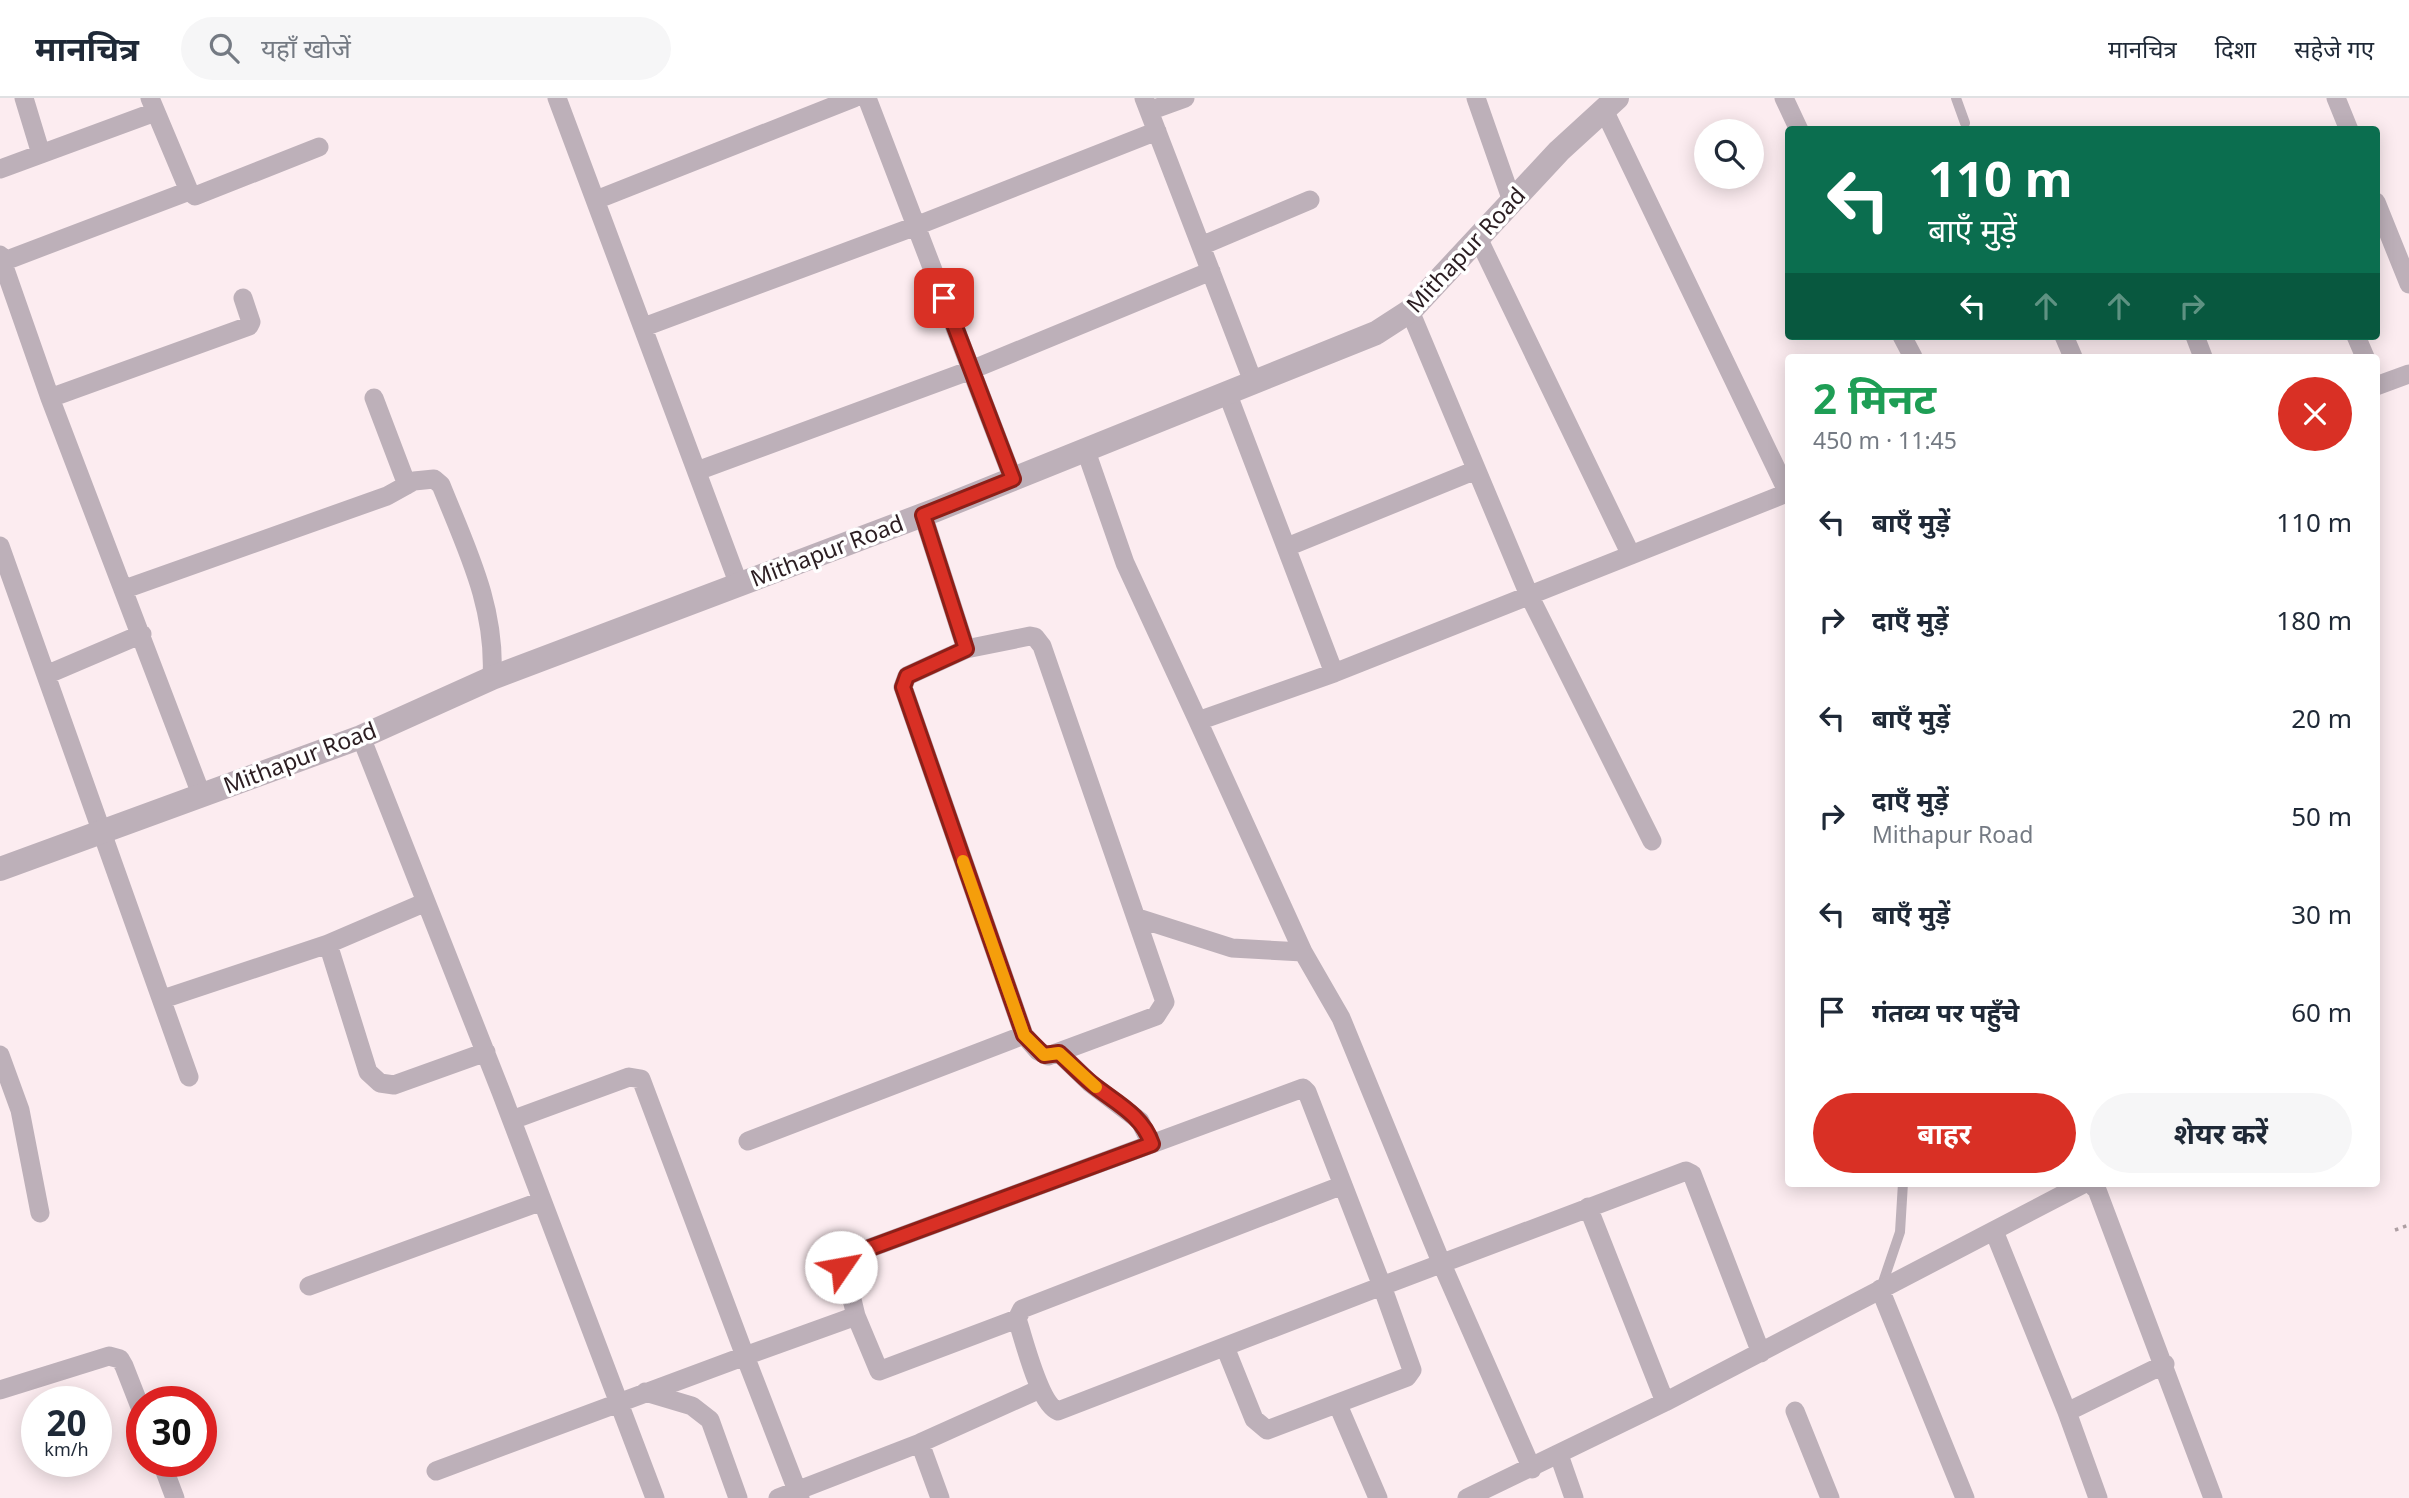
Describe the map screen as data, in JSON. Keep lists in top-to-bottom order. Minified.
{"streets":{"street":["Mithapur Road"]},"page":{"header":"मानचित्र","search":"यहाँ खोजें","nav":["मानचित्र","दिशा","सहेजे गए"],"turn":["110 m","बाएँ मुड़ें"],"heading":["2 मिनट","450 m · 11:45"],"list":[{"name":"बाएँ मुड़ें","value":"110 m"},{"name":"दाएँ मुड़ें","value":"180 m"},{"name":"बाएँ मुड़ें","value":"20 m"},{"name":"दाएँ मुड़ें","note":"Mithapur Road","value":"50 m"},{"name":"बाएँ मुड़ें","value":"30 m"},{"name":"गंतव्य पर पहुँचे","value":"60 m"}],"buttons":["बाहर","शेयर करें"],"speed":"20 km/h","limit":"30"}}
